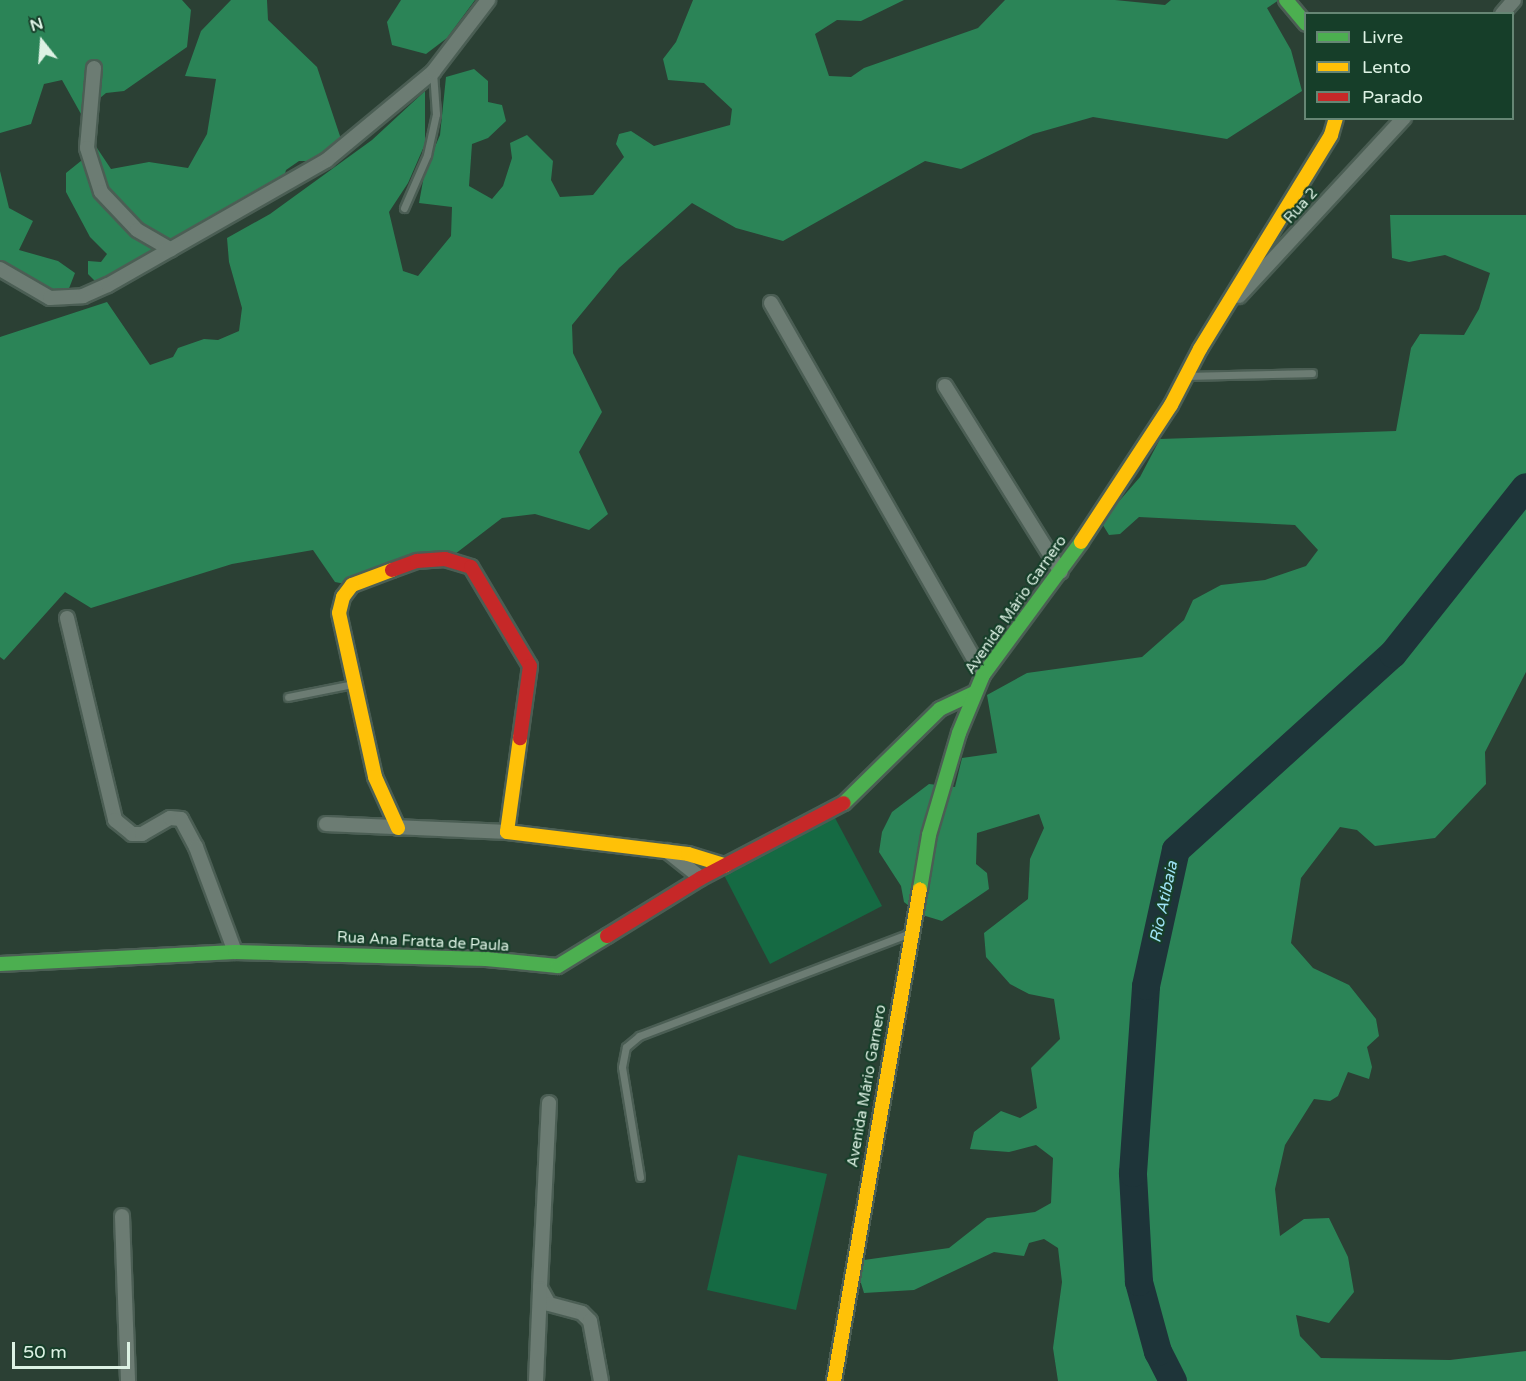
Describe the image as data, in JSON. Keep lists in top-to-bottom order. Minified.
{"streets":{"street":["Rua 2","Avenida Mário Garnero","Rua Ana Fratta de Paula"]},"crossings":[["Rua 2","Avenida Mário Garnero"],["Avenida Mário Garnero","Rua Ana Fratta de Paula"]],"water":["Rio Atibaia"],"legend":["Livre","Lento","Parado"],"scale_bar":"50 m","north":"top"}
